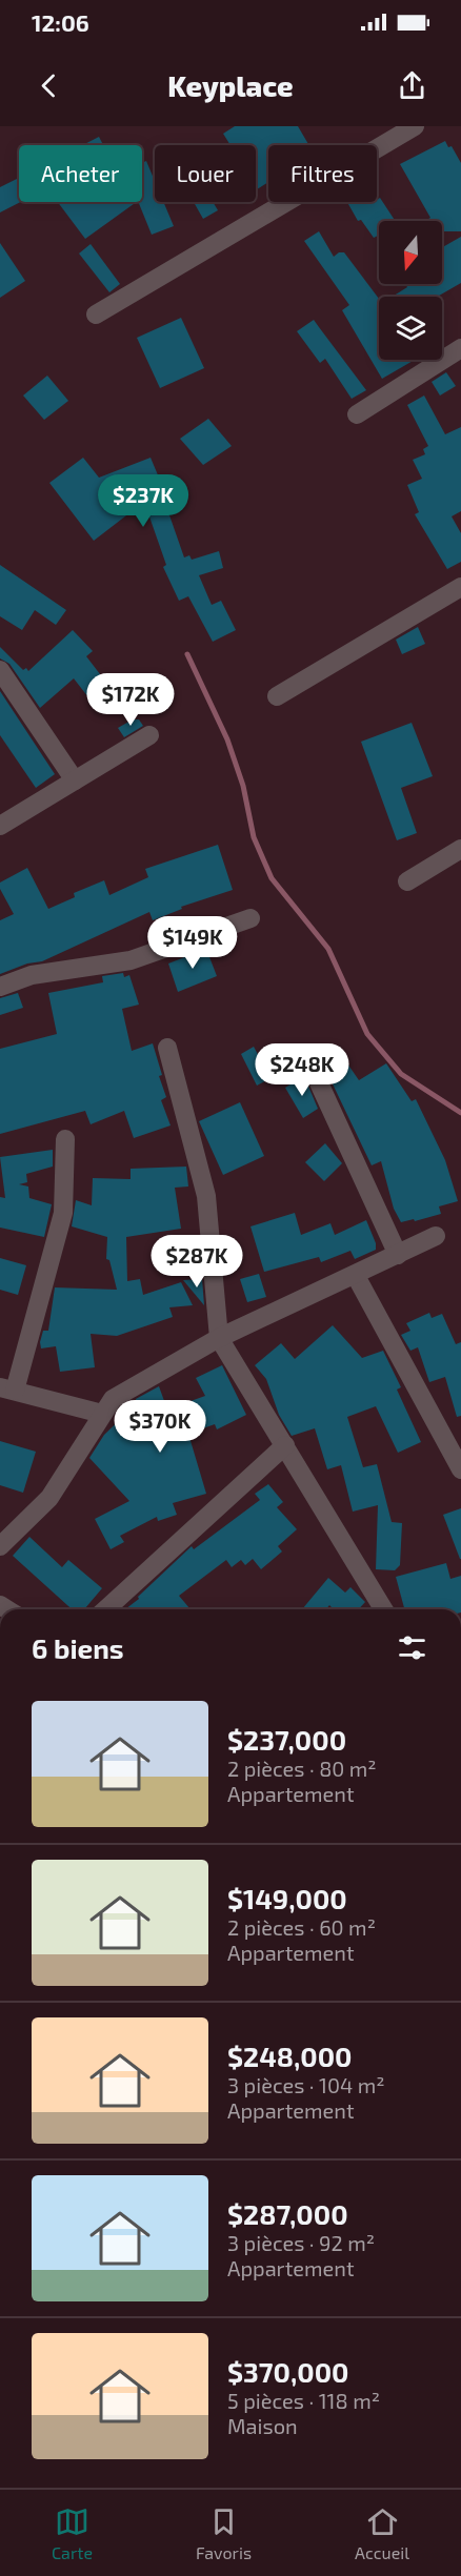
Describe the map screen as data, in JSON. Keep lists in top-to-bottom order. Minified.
{"north":"bottom","page":{"status":"12:06","header":"Keyplace","chip":["Acheter","Louer","Filtres"],"price":["$237K","$172K","$149K","$248K","$287K","$370K"],"heading":"6 biens","list":[{"name":"$237,000","note":"2 pièces · 80 m² · Appartement"},{"name":"$149,000","note":"2 pièces · 60 m² · Appartement"},{"name":"$248,000","note":"3 pièces · 104 m² · Appartement"},{"name":"$287,000","note":"3 pièces · 92 m² · Appartement"},{"name":"$370,000","note":"5 pièces · 118 m² · Maison"}],"tabs":["Carte","Favoris","Accueil"]}}
